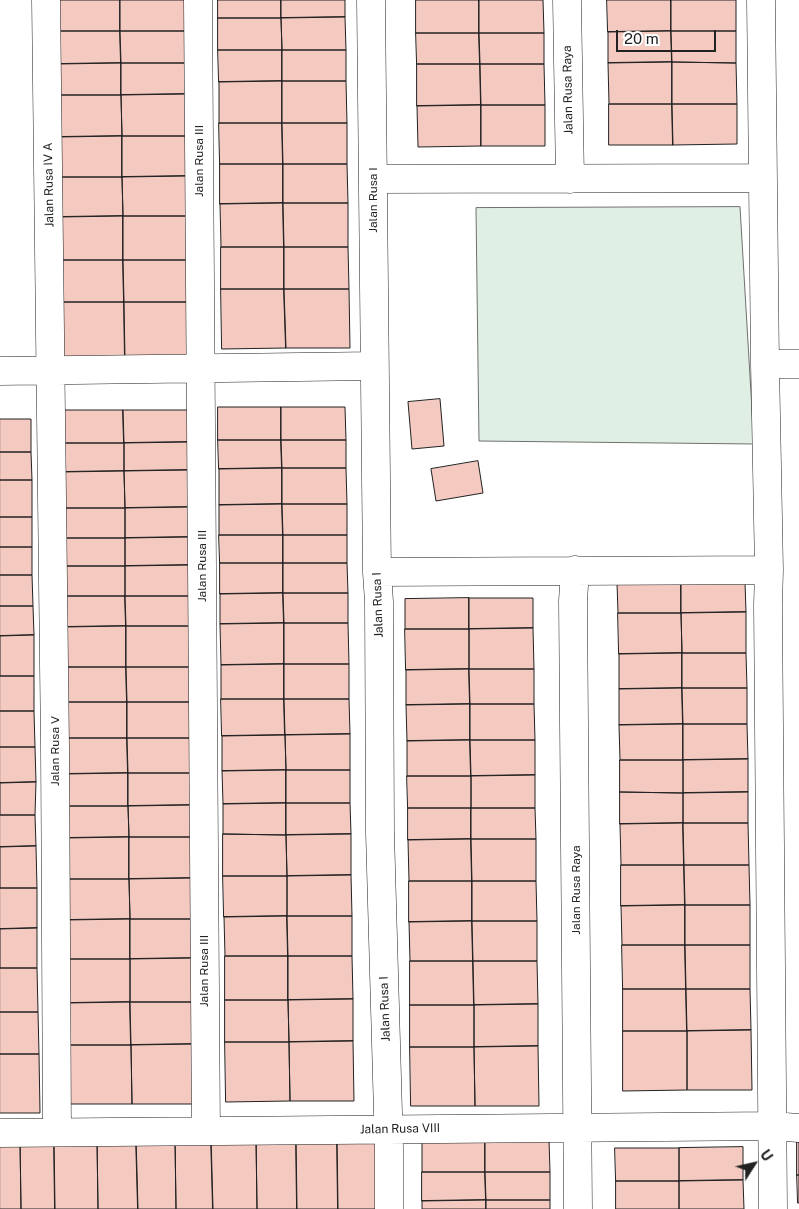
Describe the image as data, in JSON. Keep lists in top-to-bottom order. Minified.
{"streets":{"street":["Jalan Rusa Raya","Jalan Rusa III","Jalan Rusa IV A","Jalan Rusa I","Jalan Rusa V","Jalan Rusa VIII"]},"crossings":[["Jalan Rusa Raya","Jalan Rusa VIII"],["Jalan Rusa III","Jalan Rusa VIII"],["Jalan Rusa IV A","Jalan Rusa V"],["Jalan Rusa I","Jalan Rusa VIII"],["Jalan Rusa V","Jalan Rusa VIII"]],"scale_bar":"20 m","north":"top right"}
